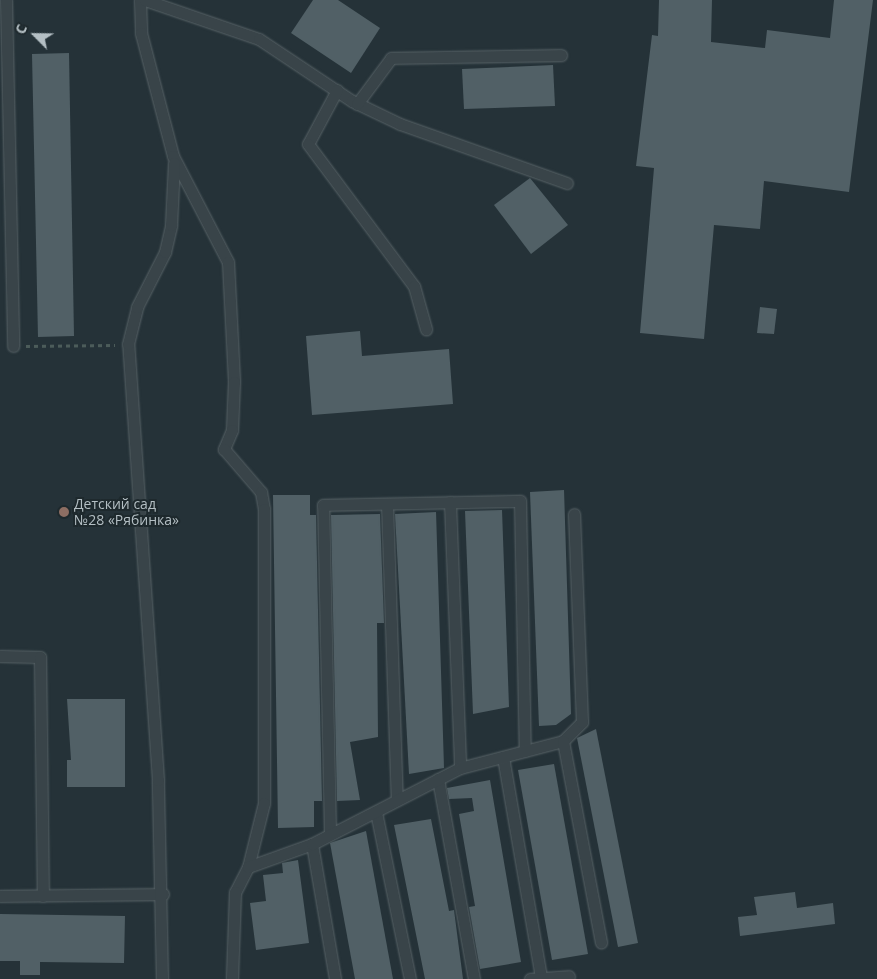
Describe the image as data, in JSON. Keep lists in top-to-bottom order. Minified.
{"places":["Детский сад №28 «Рябинка»"],"north":"top left"}
